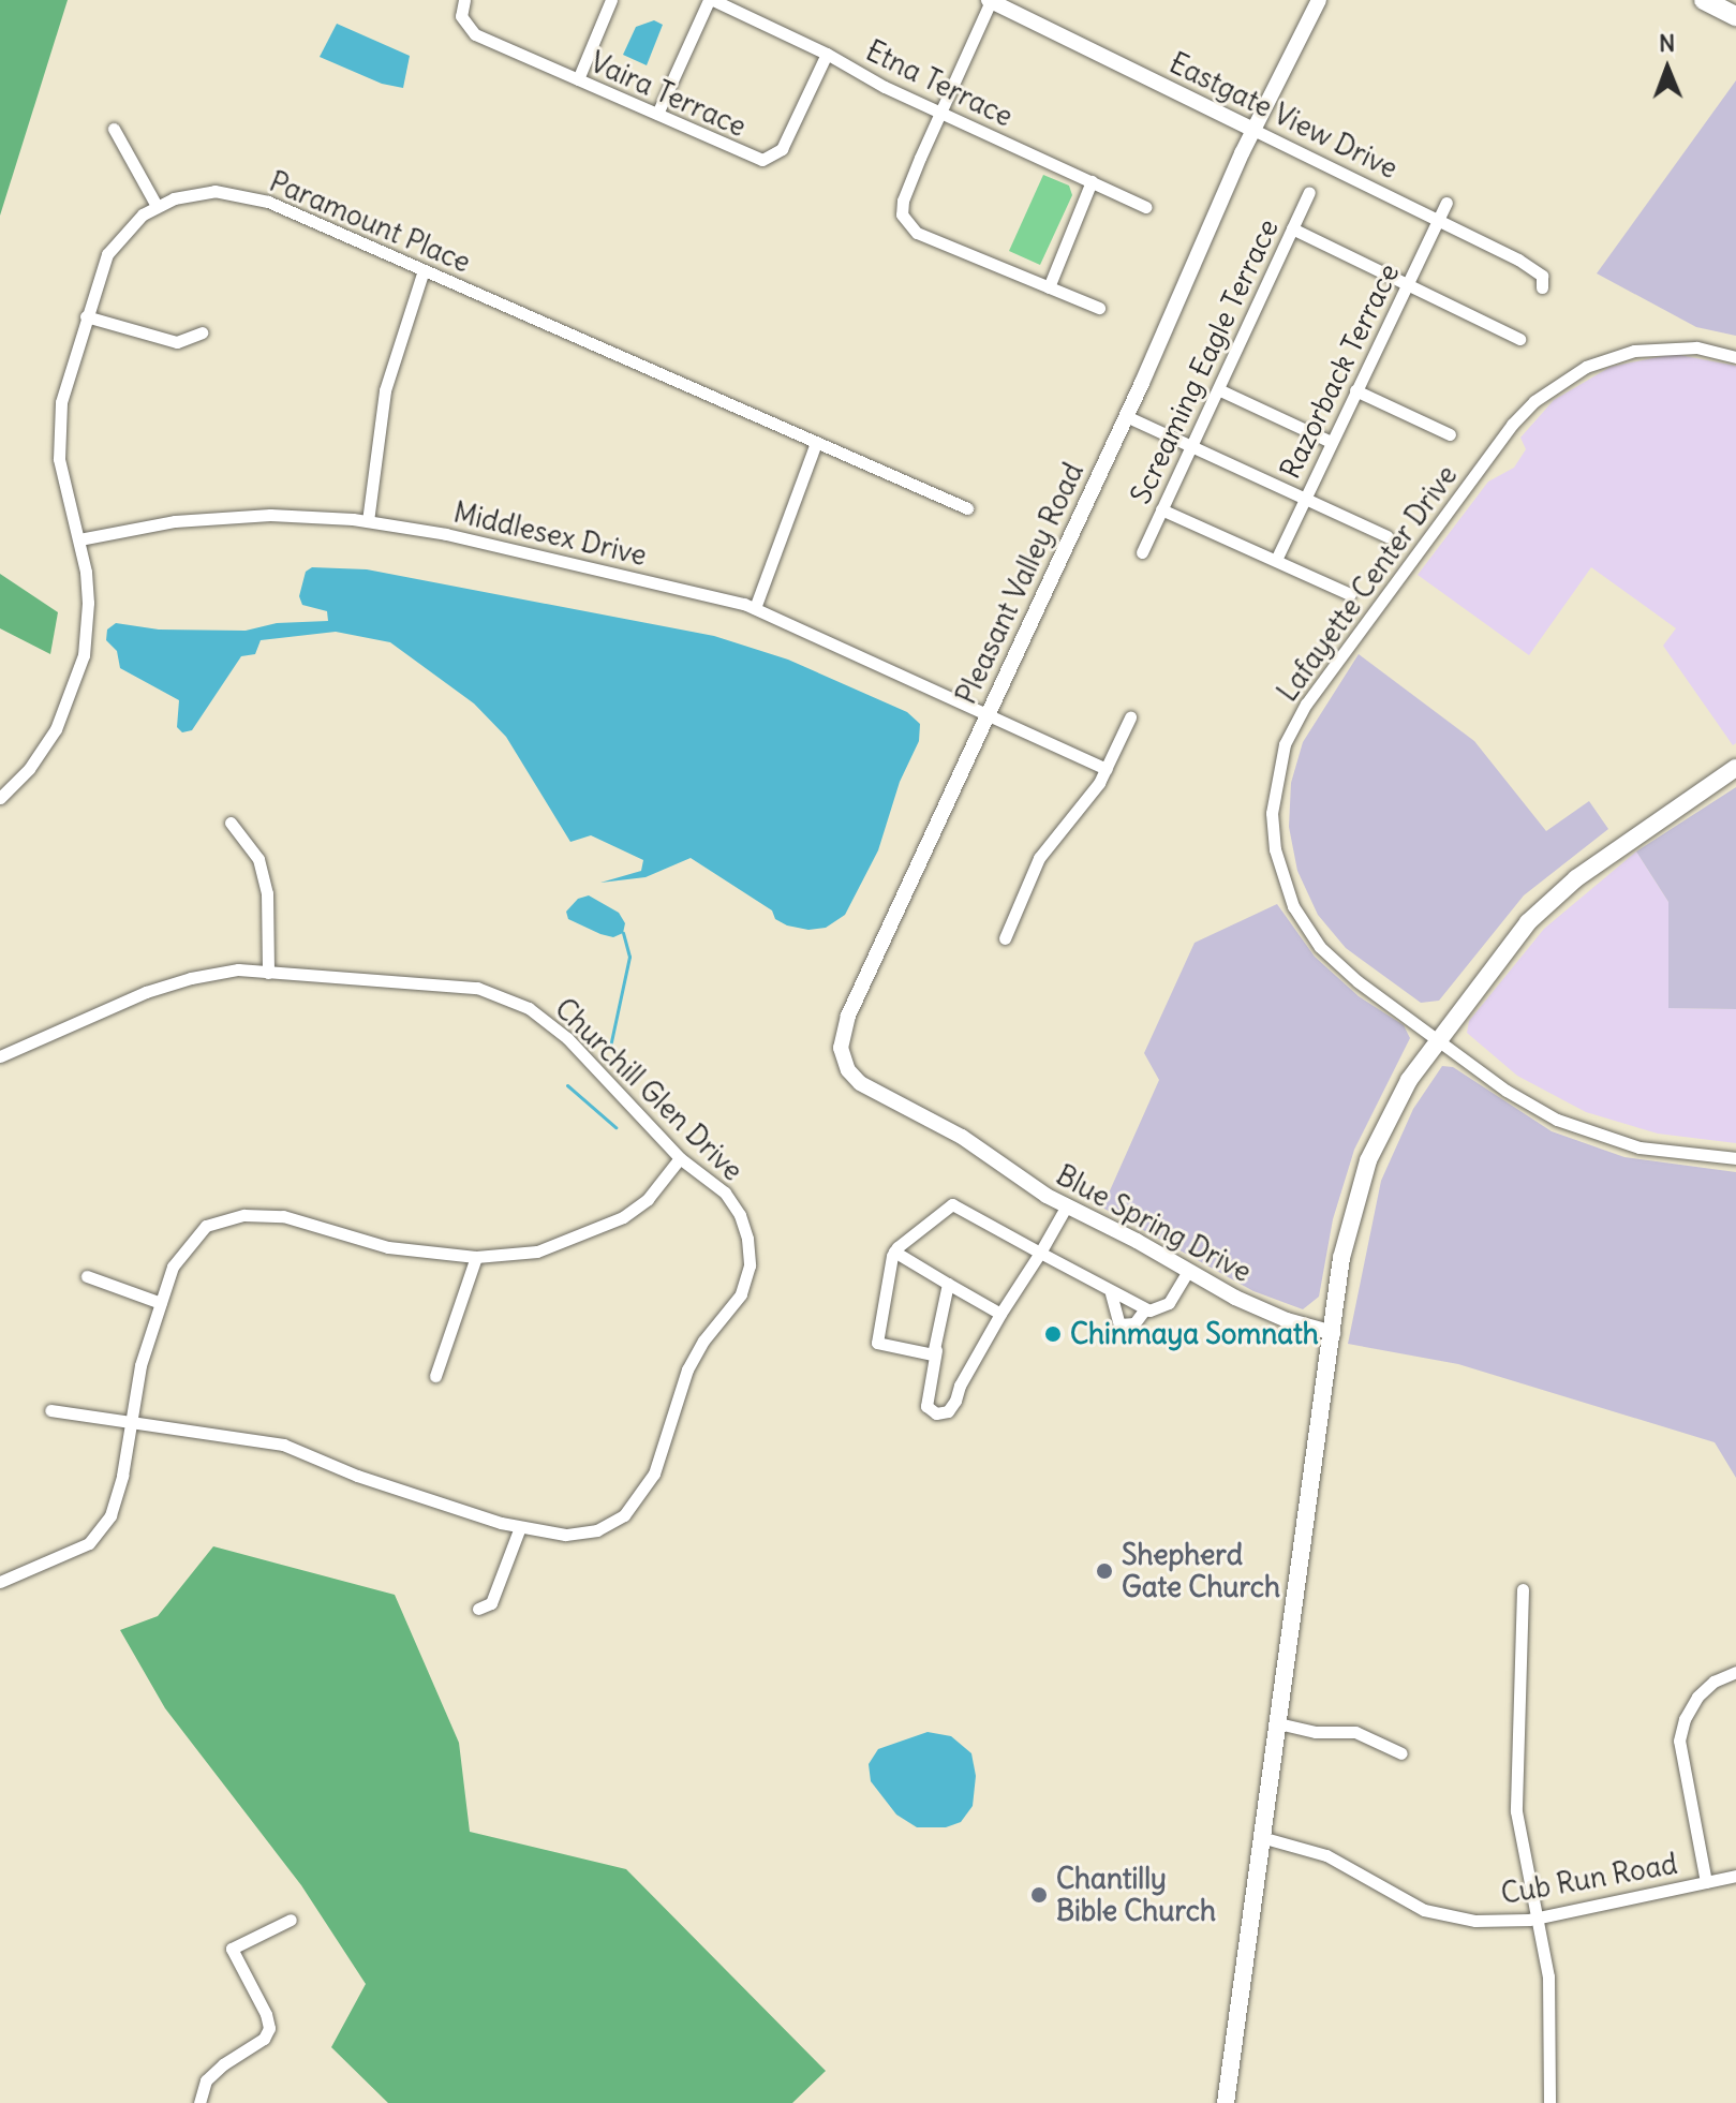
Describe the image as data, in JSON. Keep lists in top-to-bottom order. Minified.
{"streets":{"street":["Etna Terrace","Vaira Terrace","Eastgate View Drive","Paramount Place","Screaming Eagle Terrace","Razorback Terrace","Middlesex Drive","Pleasant Valley Road","Lafayette Center Drive","Churchill Glen Drive","Blue Spring Drive","Cub Run Road"]},"crossings":[["Etna Terrace","Vaira Terrace"],["Eastgate View Drive","Razorback Terrace"],["Eastgate View Drive","Pleasant Valley Road"],["Paramount Place","Middlesex Drive"],["Middlesex Drive","Pleasant Valley Road"],["Pleasant Valley Road","Blue Spring Drive"]],"places":["Chinmaya Somnath","Shepherd Gate Church","Chantilly Bible Church"],"north":"top"}
